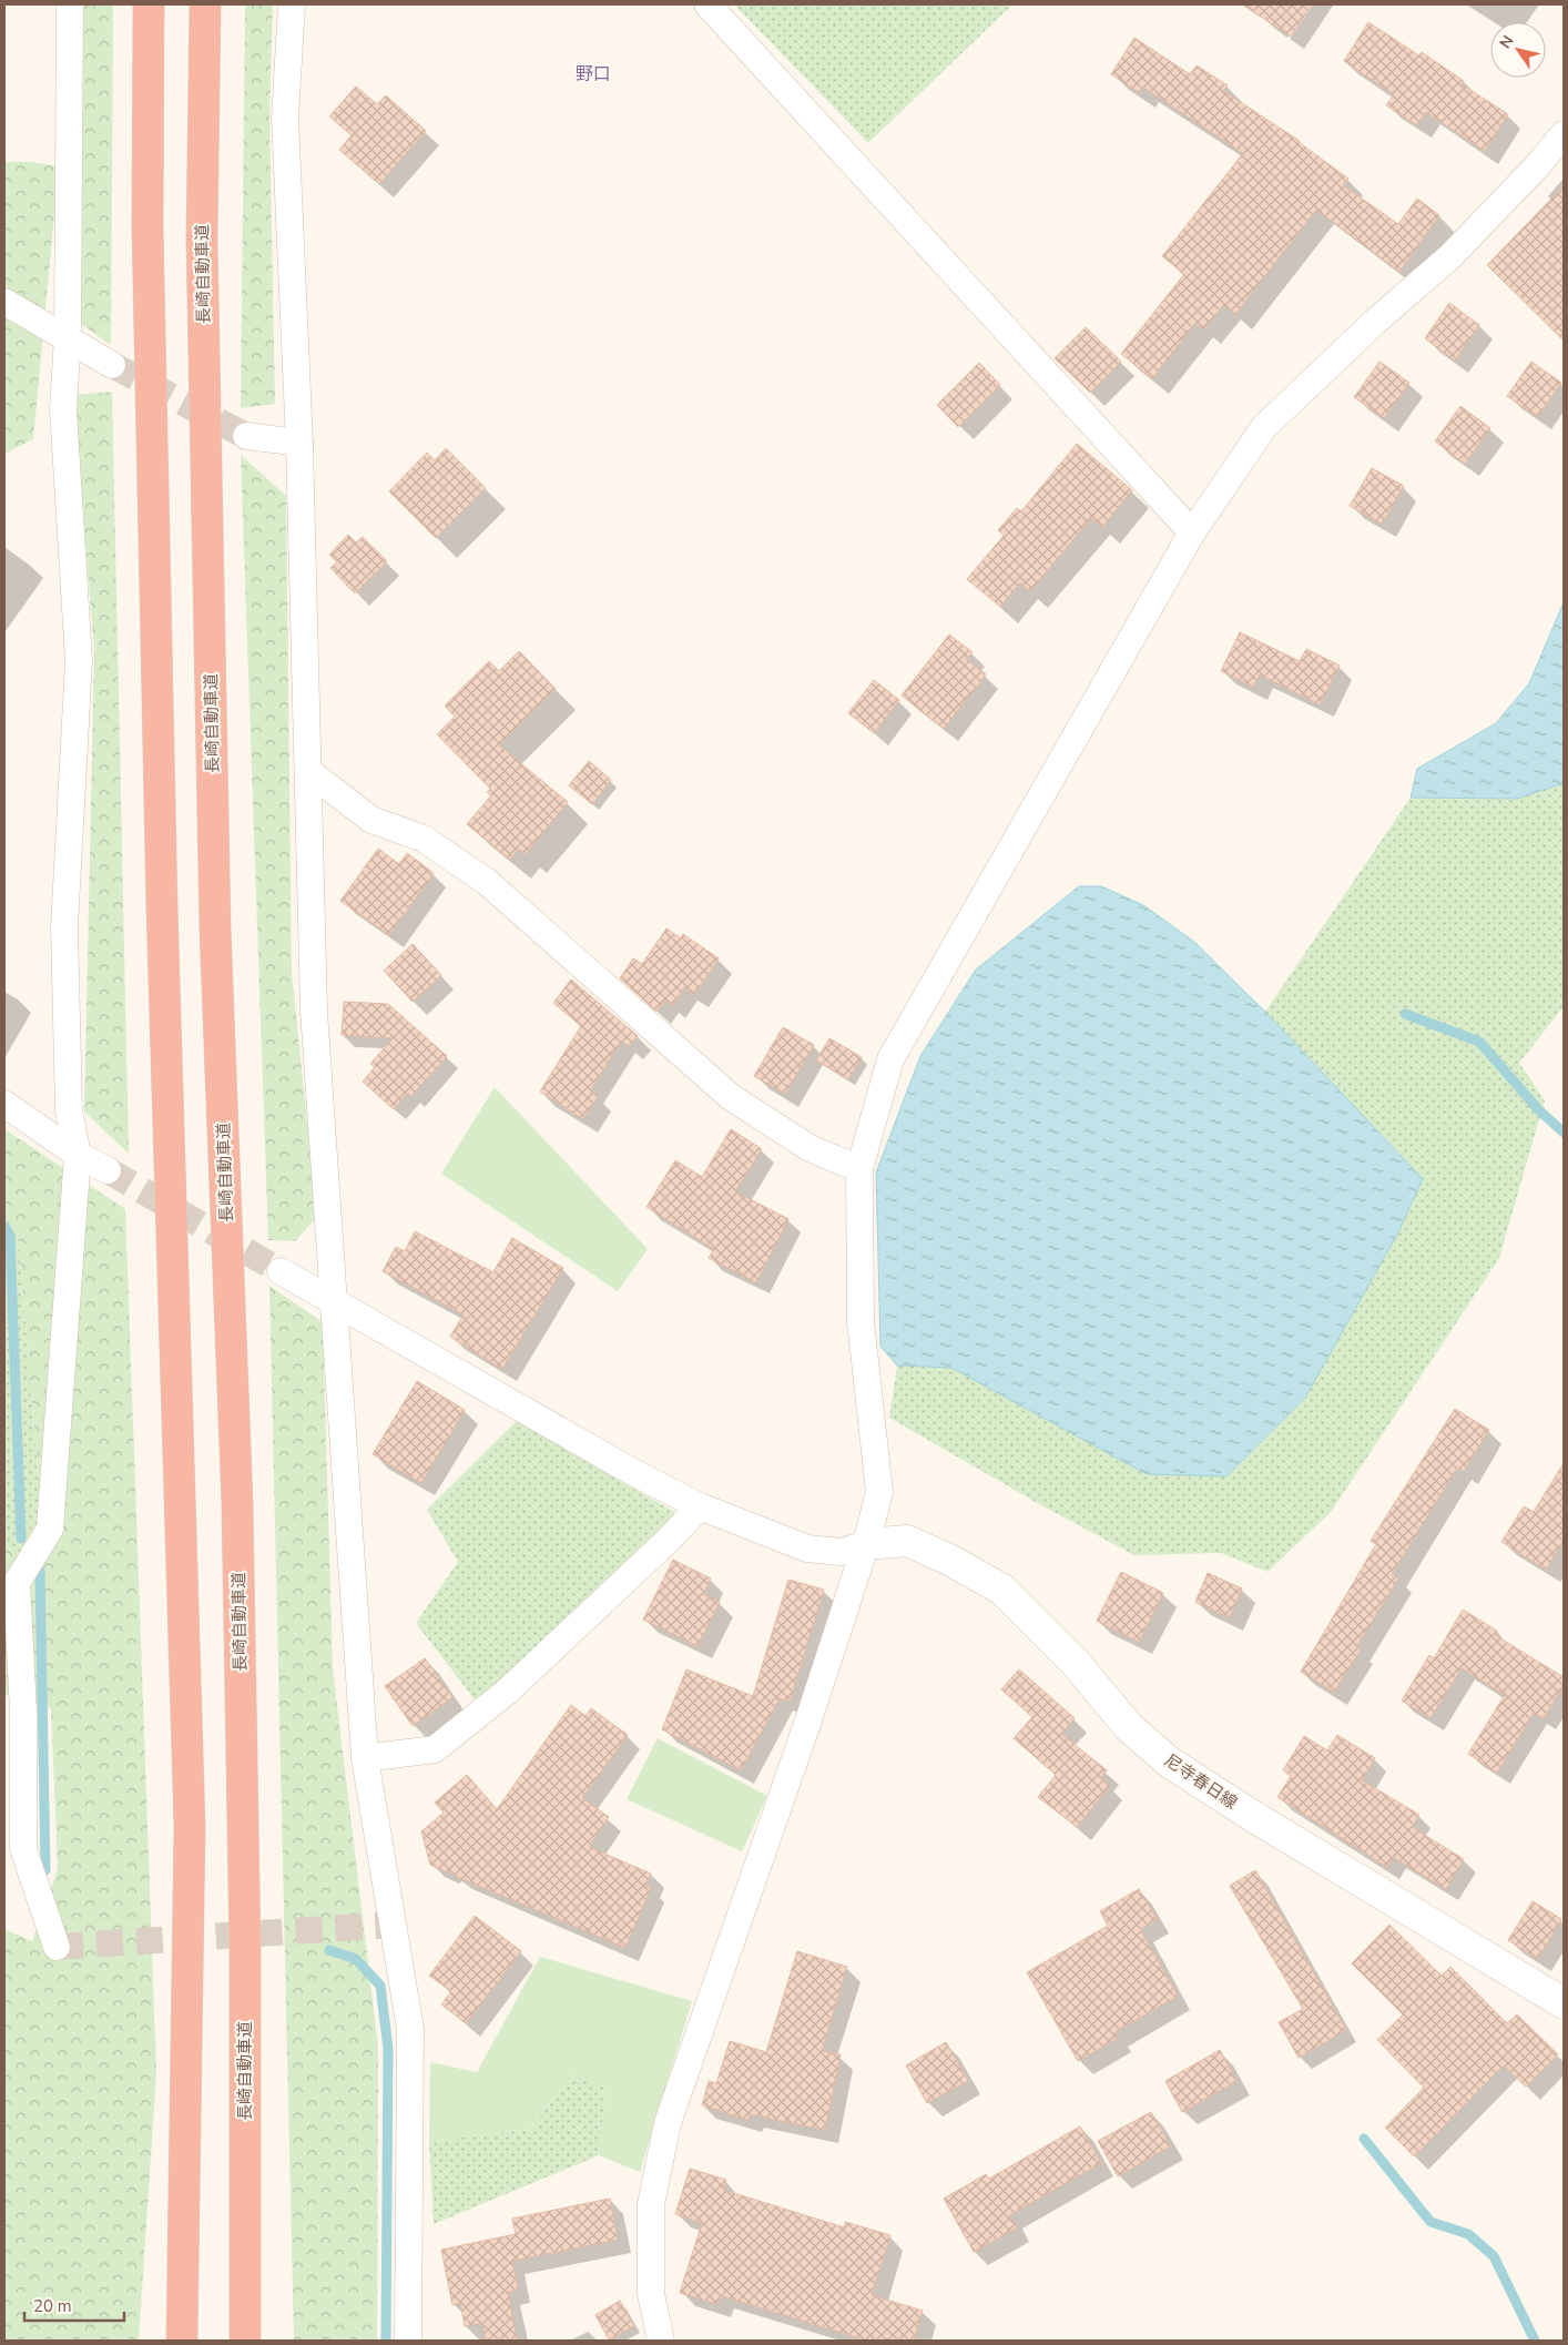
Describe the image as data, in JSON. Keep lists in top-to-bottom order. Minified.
{"streets":{"highway":["長崎自動車道"],"street":["尼寺春日線"]},"districts":["野口"],"scale_bar":"20 m","north":"top left"}
